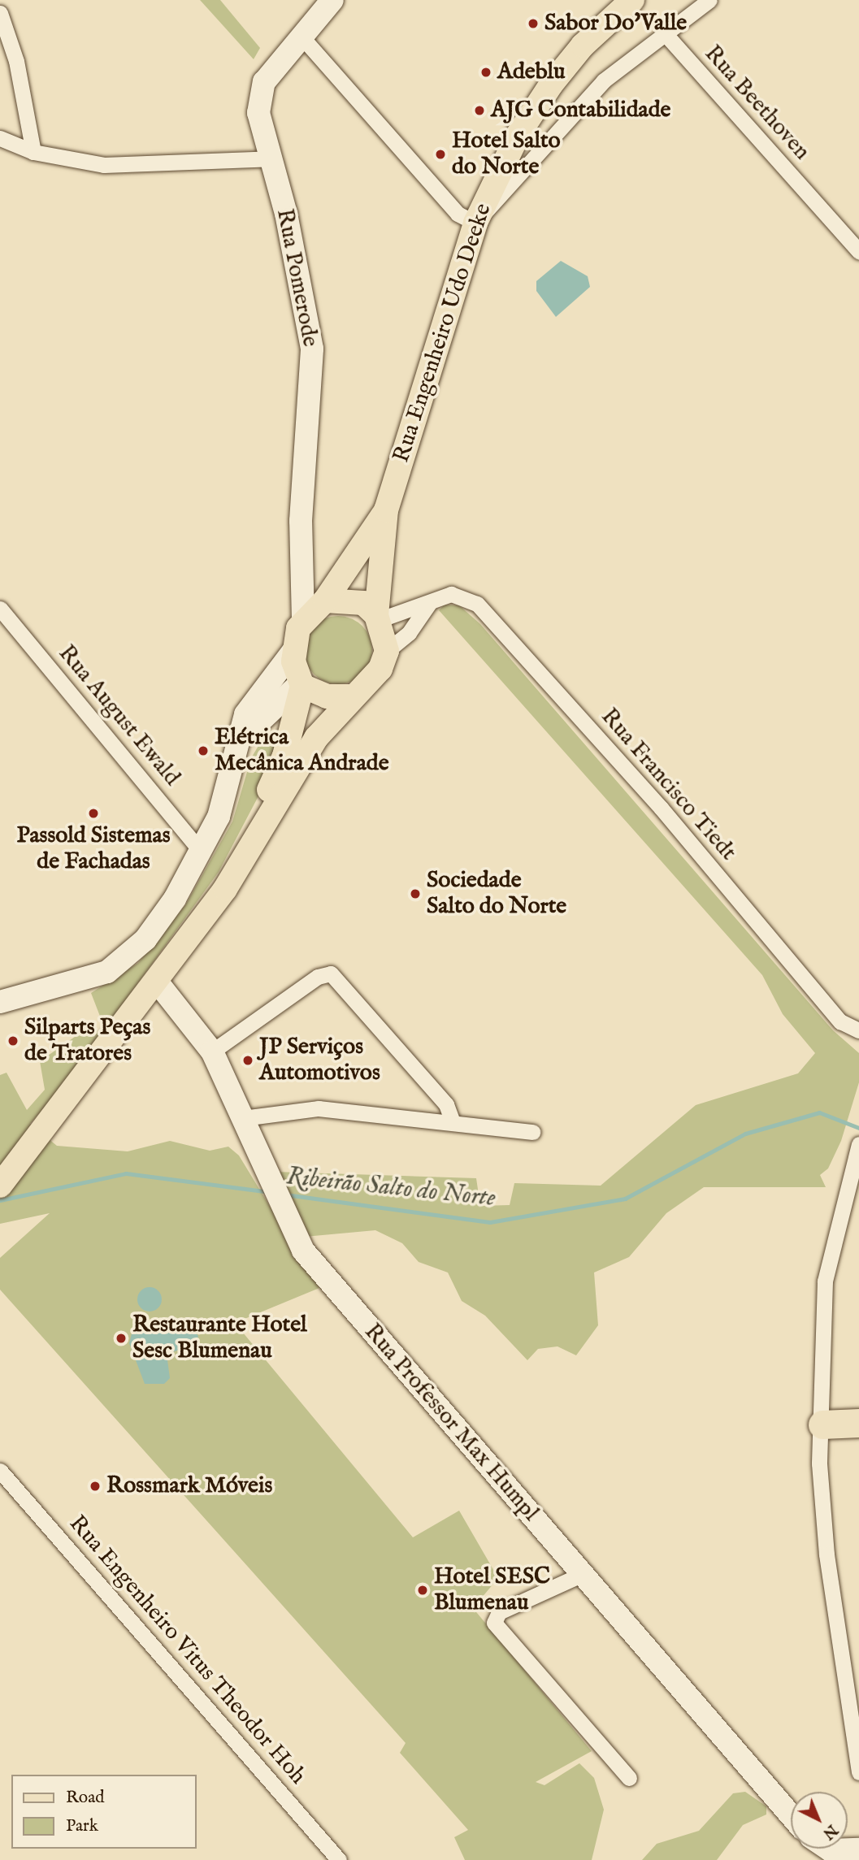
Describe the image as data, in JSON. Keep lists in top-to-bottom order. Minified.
{"streets":{"main road":["Rua Engenheiro Udo Deeke"],"street":["Rua Beethoven","Rua Pomerode","Rua August Ewald","Rua Francisco Tiedt","Rua Professor Max Humpl","Rua Engenheiro Vitus Theodor Hoh"]},"crossings":[["Rua Pomerode","Rua Engenheiro Udo Deeke"],["Rua Pomerode","Rua Francisco Tiedt"],["Rua Engenheiro Udo Deeke","Rua Francisco Tiedt"]],"water":["Ribeirão Salto do Norte"],"places":["Sabor Do'Valle","Adeblu","AJG Contabilidade","Hotel Salto do Norte","Elétrica Mecânica Andrade","Passold Sistemas de Fachadas","Sociedade Salto do Norte","Silparts Peças de Tratores","JP Serviços Automotivos","Restaurante Hotel Sesc Blumenau","Rossmark Móveis","Hotel SESC Blumenau"],"legend":["Road","Park"],"north":"bottom right"}
